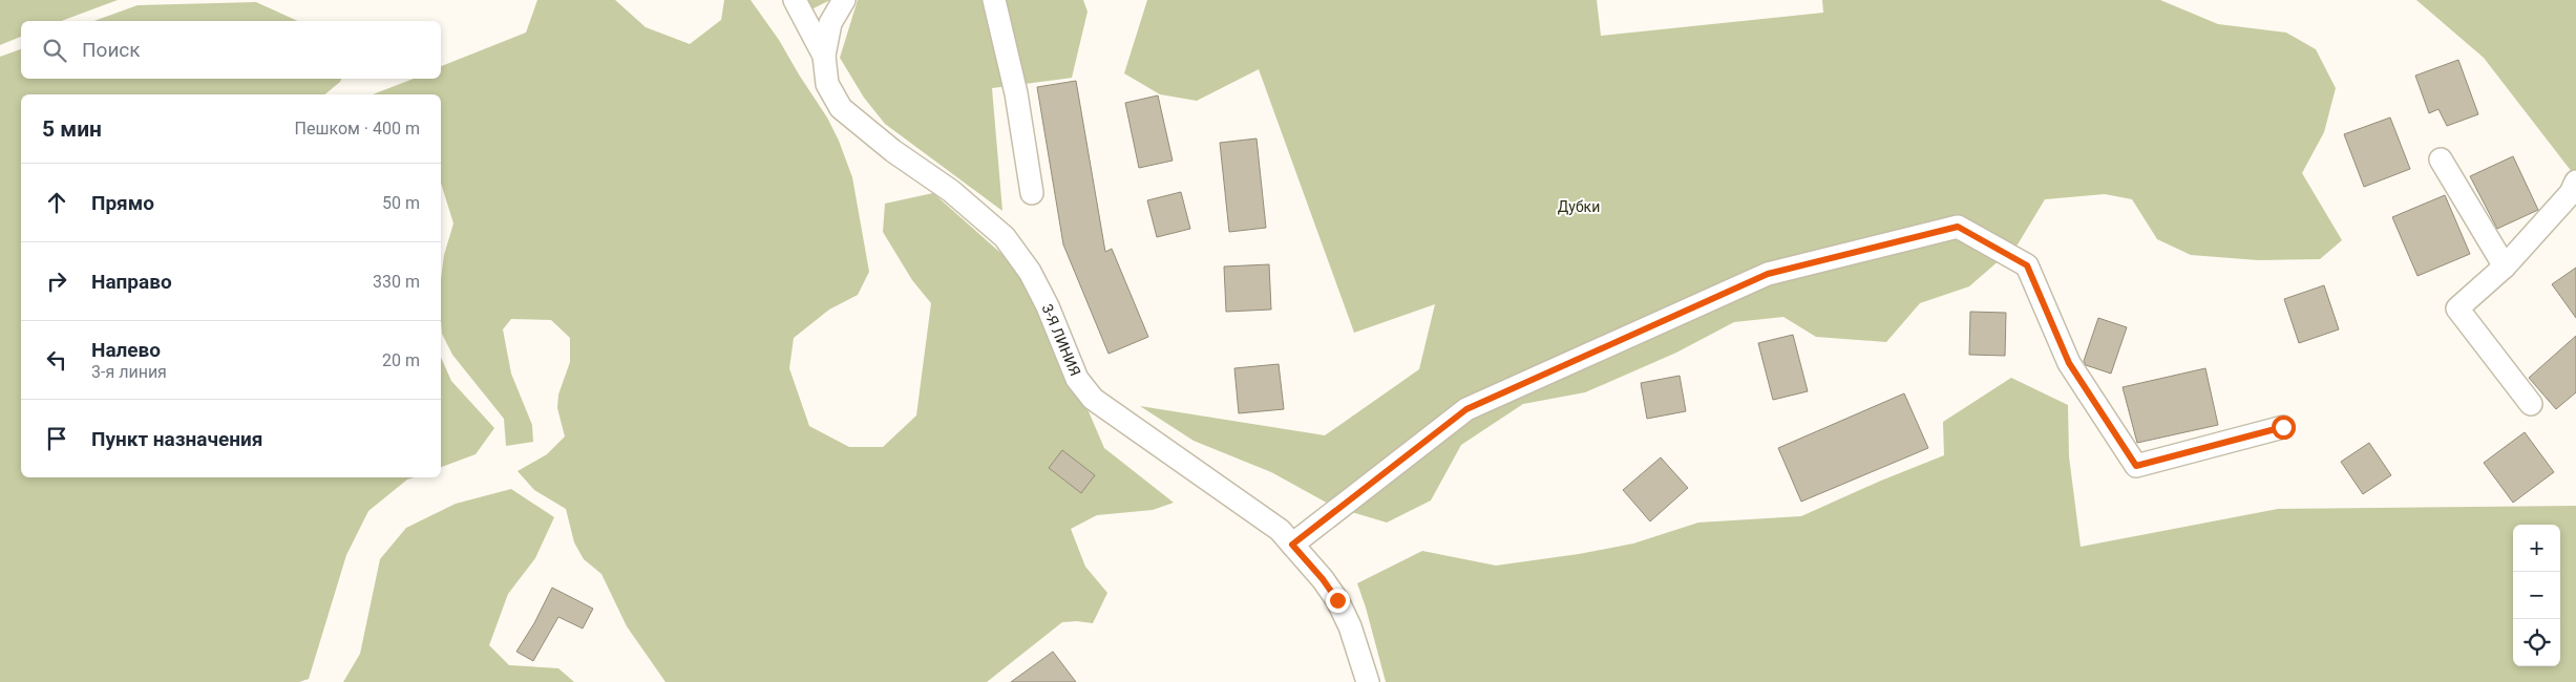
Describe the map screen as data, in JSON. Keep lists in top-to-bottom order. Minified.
{"streets":{"street":["3-Я ЛИНИЯ"]},"parks":["Дубки"],"page":{"search":"Поиск","heading":["5 мин","Пешком · 400 m"],"list":[["Прямо","50 m"],["Направо","330 m"],["Налево","3-я линия","20 m"],"Пункт назначения"],"map_buttons":["+","−"]}}
